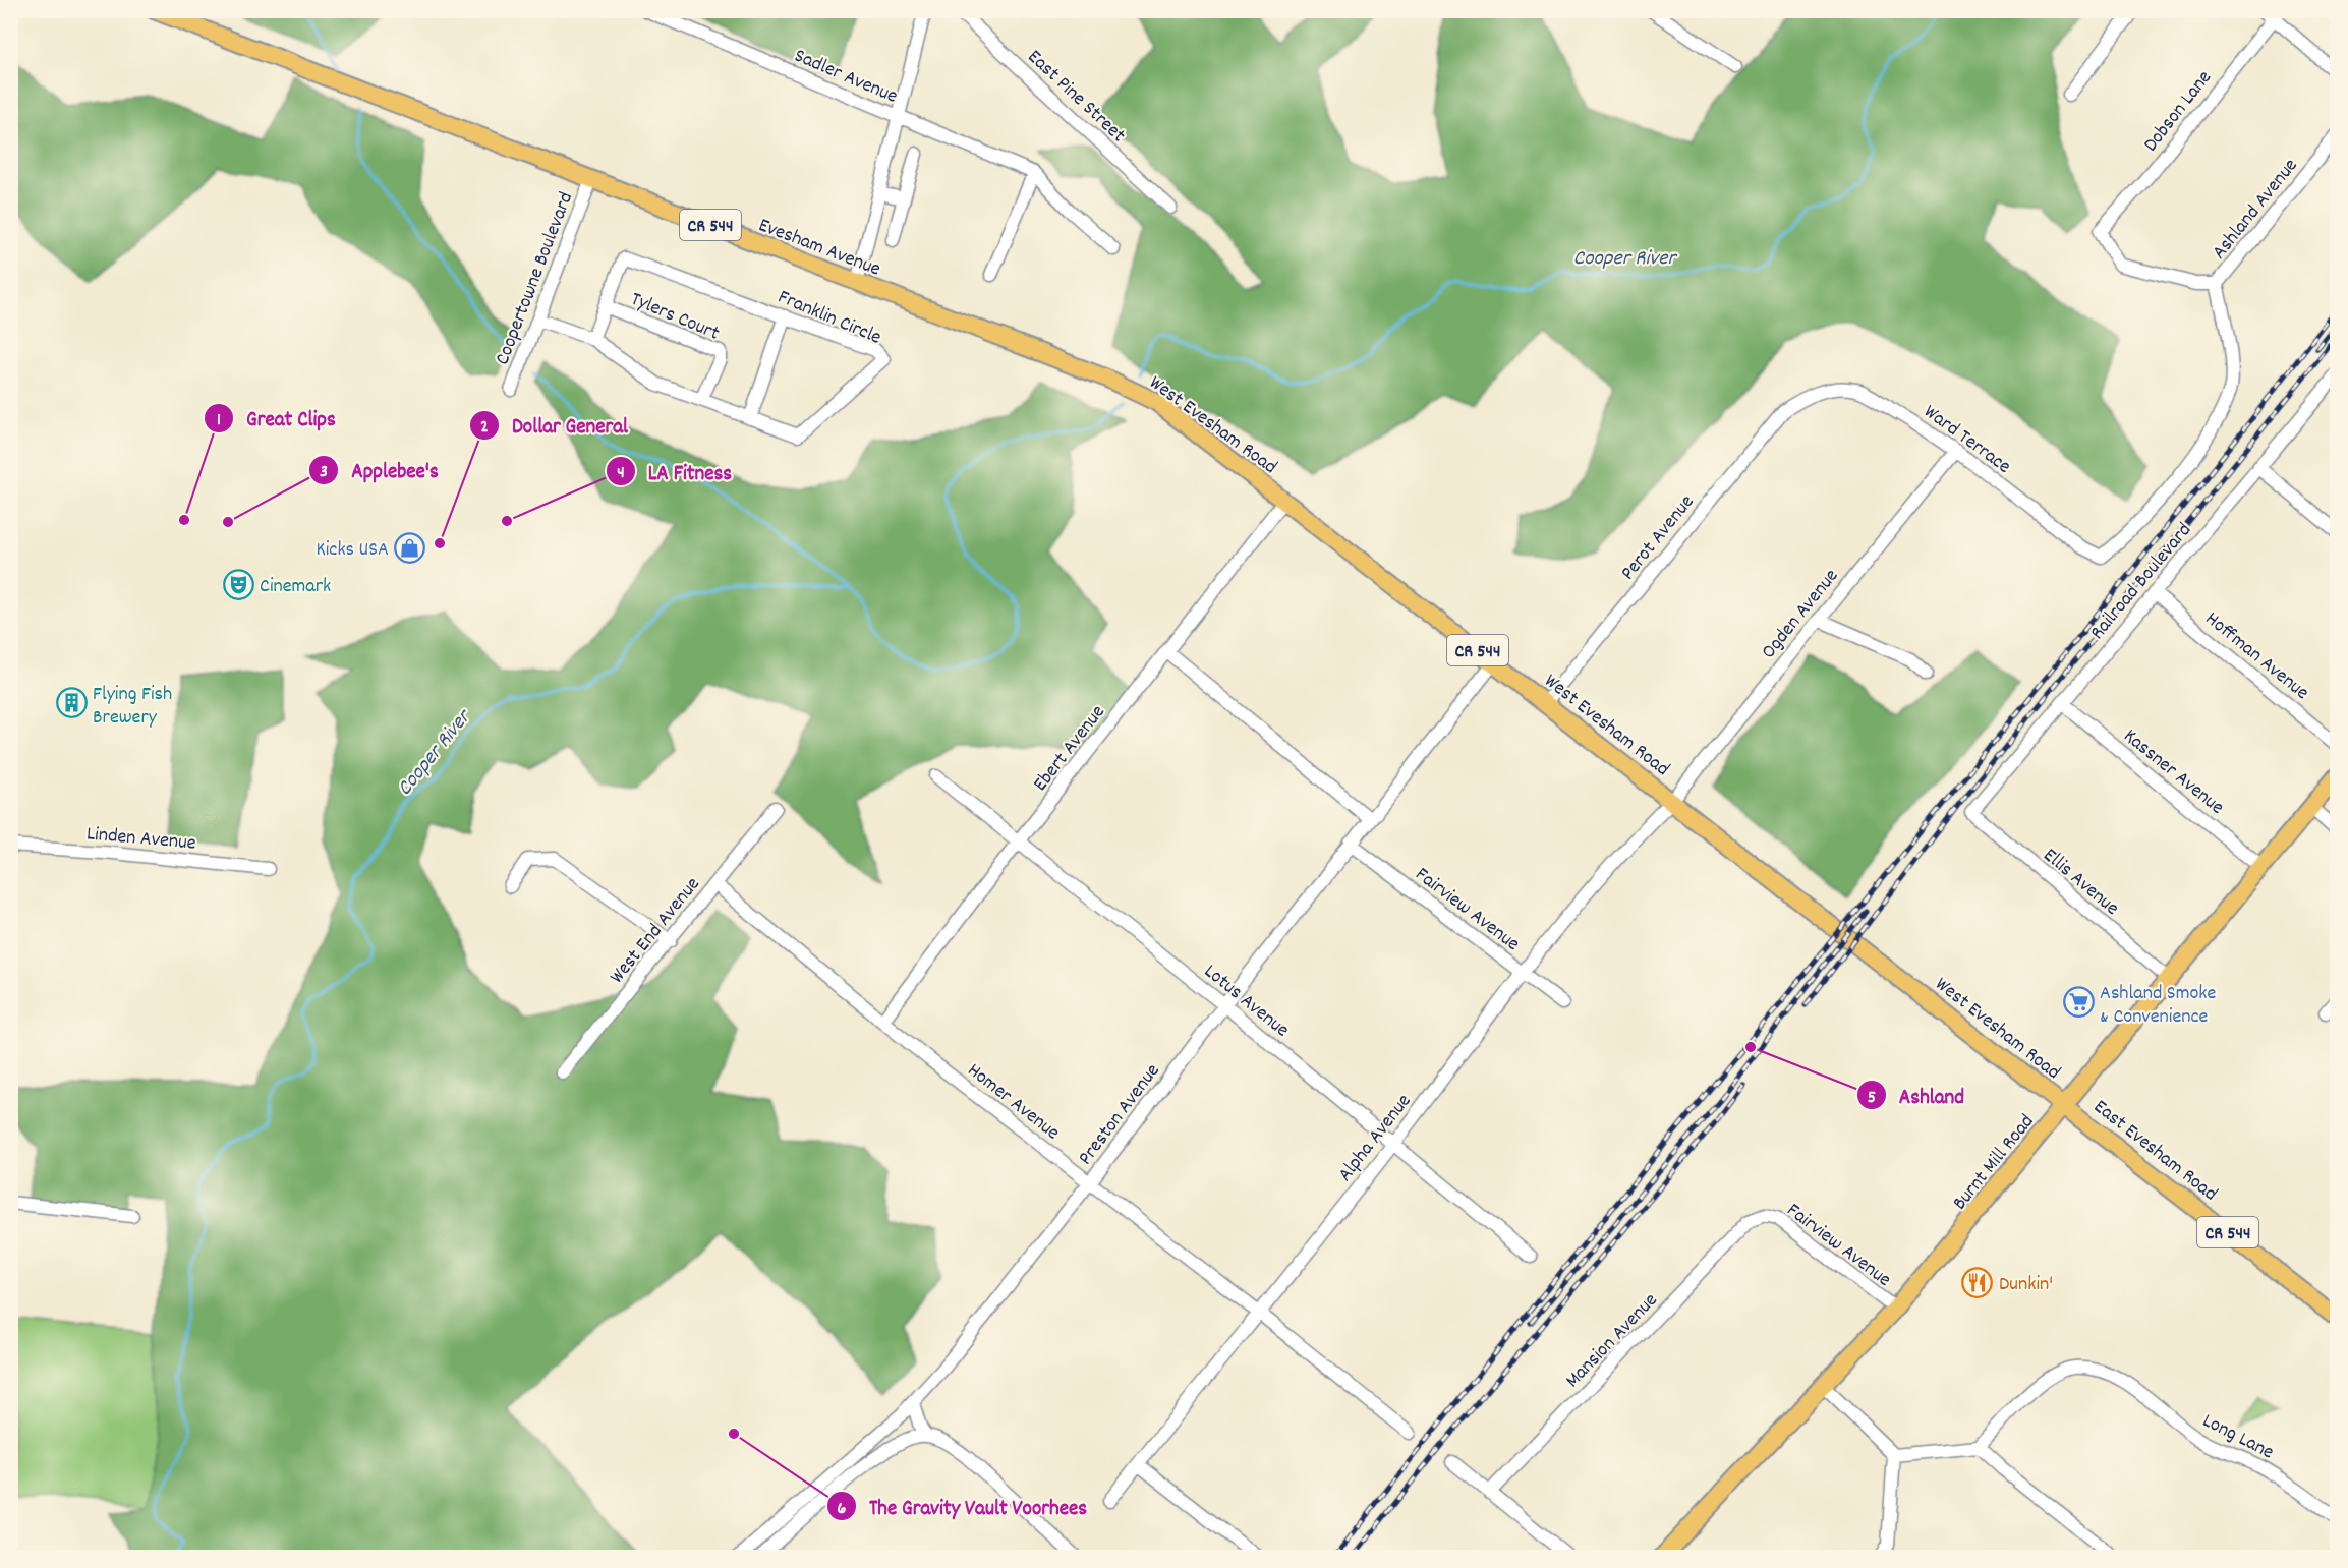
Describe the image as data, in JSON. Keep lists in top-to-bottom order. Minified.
{"streets":{"main road":["CR 544","Evesham Avenue","West Evesham Road","East Evesham Road","Burnt Mill Road"],"street":["Sadler Avenue","East Pine Street","Dobson Lane","Ashland Avenue","Coopertowne Boulevard","Tylers Court","Franklin Circle","Ward Terrace","Perot Avenue","Railroad Boulevard","Ogden Avenue","Hoffman Avenue","Ebert Avenue","Kassner Avenue","Linden Avenue","Ellis Avenue","Fairview Avenue","West End Avenue","Lotus Avenue","Homer Avenue","Preston Avenue","Alpha Avenue","Mansion Avenue","Long Lane"]},"crossings":[["Dobson Lane","Ashland Avenue"],["Ashland Avenue","Ward Terrace"],["Evesham Avenue","Coopertowne Boulevard"],["Evesham Avenue","West Evesham Road"],["Coopertowne Boulevard","Franklin Circle"],["Tylers Court","Franklin Circle"],["West Evesham Road","Perot Avenue"],["West Evesham Road","Ogden Avenue"],["West Evesham Road","Ebert Avenue"],["West Evesham Road","Preston Avenue"],["West Evesham Road","Alpha Avenue"],["West Evesham Road","East Evesham Road"],["West Evesham Road","Burnt Mill Road"],["Ward Terrace","Perot Avenue"],["Ward Terrace","Ogden Avenue"],["Railroad Boulevard","Hoffman Avenue"],["Railroad Boulevard","Kassner Avenue"],["Railroad Boulevard","Ellis Avenue"],["Ogden Avenue","Alpha Avenue"],["Ebert Avenue","Lotus Avenue"],["Ebert Avenue","Homer Avenue"],["Kassner Avenue","Burnt Mill Road"],["Ellis Avenue","Burnt Mill Road"],["Fairview Avenue","Preston Avenue"],["Fairview Avenue","Alpha Avenue"],["Fairview Avenue","Burnt Mill Road"],["Fairview Avenue","Mansion Avenue"],["West End Avenue","Homer Avenue"],["Lotus Avenue","Preston Avenue"],["Lotus Avenue","Alpha Avenue"],["Homer Avenue","Preston Avenue"],["Homer Avenue","Alpha Avenue"],["East Evesham Road","Burnt Mill Road"]],"water":["Cooper River"],"places":{"other":["Great Clips","LA Fitness","Applebee's","Dollar General","Ashland","The Gravity Vault Voorhees"],"shop":["Kicks USA"],"theatre":["Cinemark"],"building":["Flying Fish Brewery"],"supermarket":["Ashland Smoke & Convenience"],"restaurant":["Dunkin'"]}}
